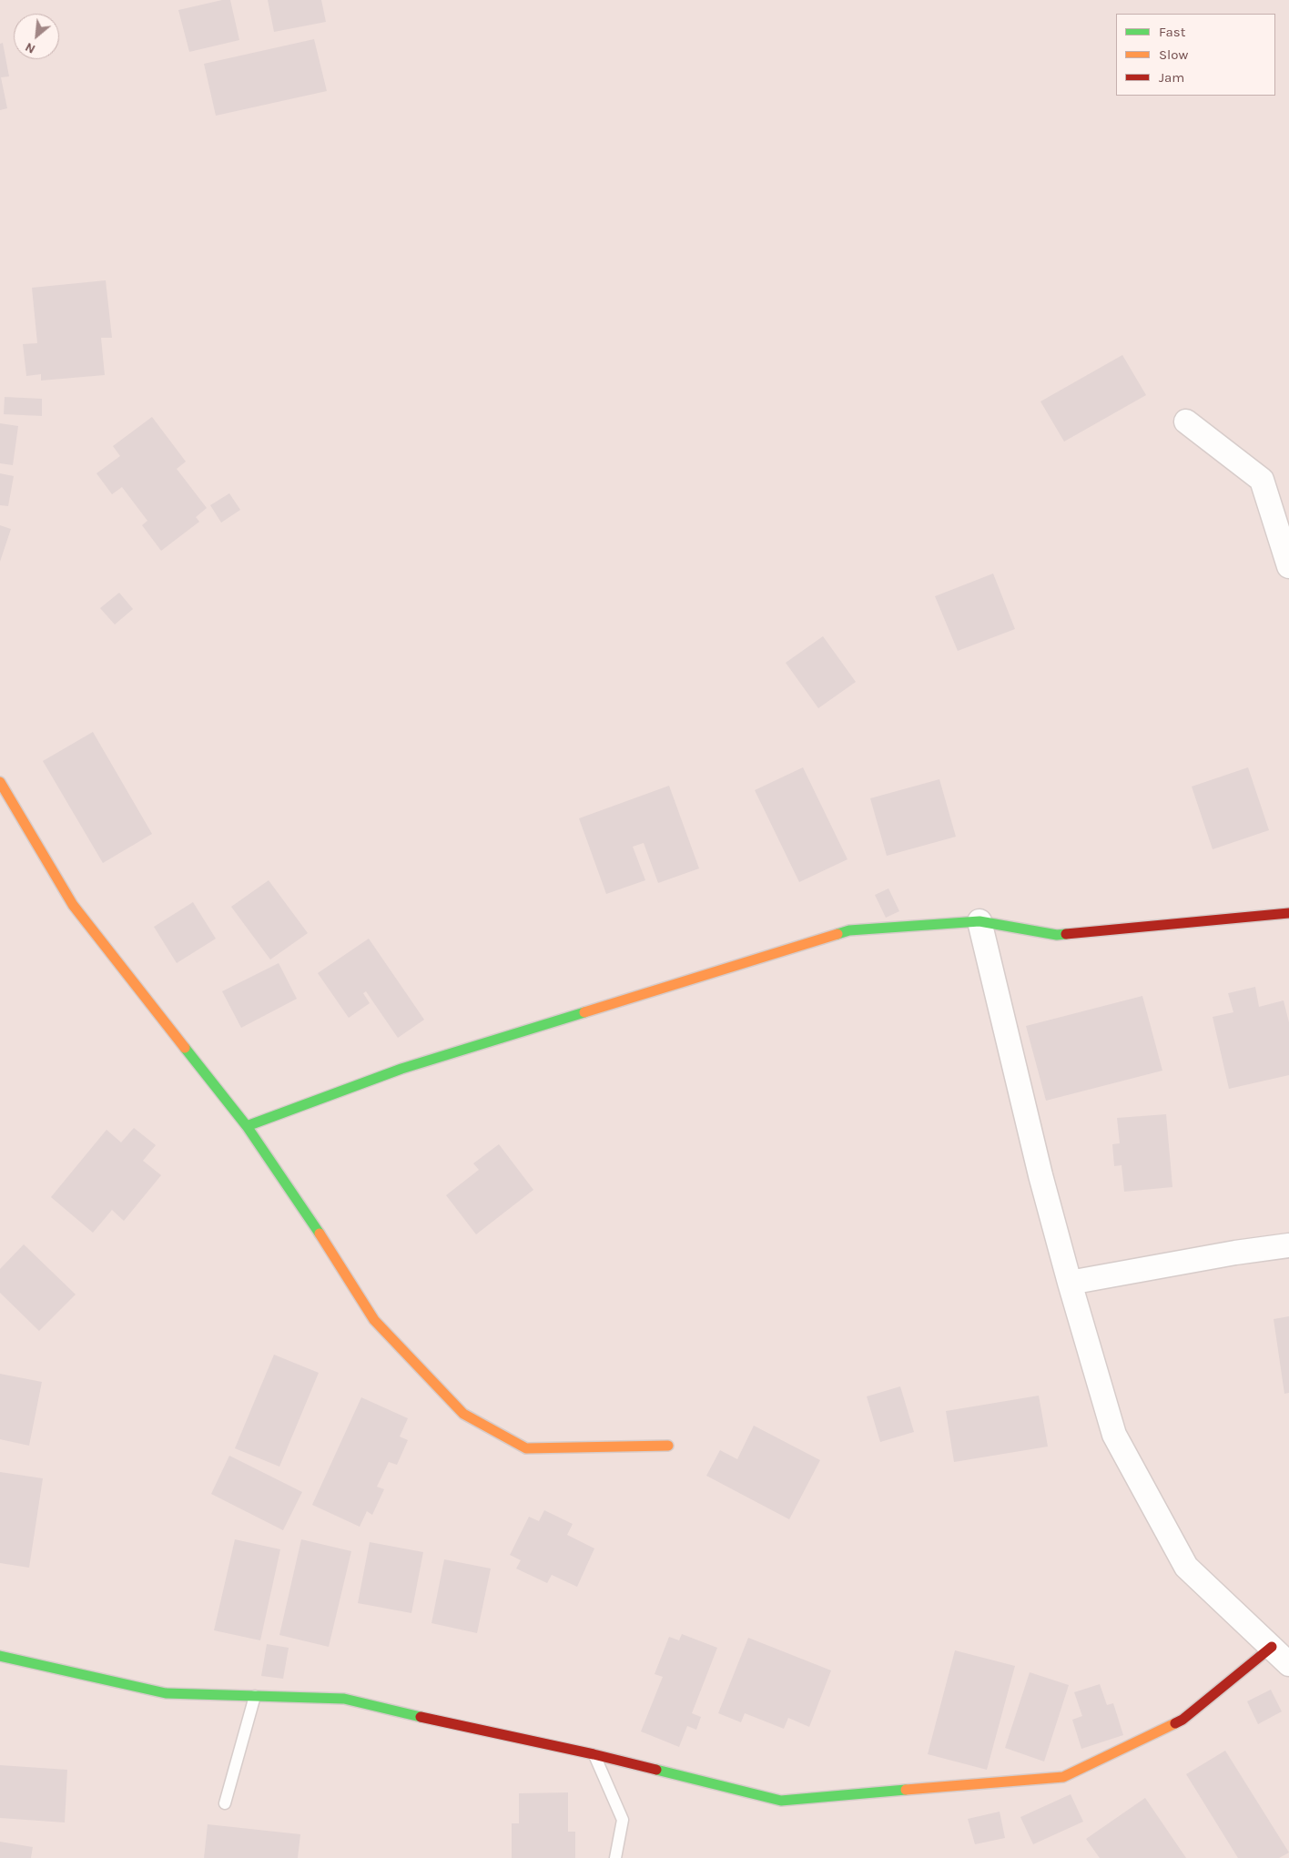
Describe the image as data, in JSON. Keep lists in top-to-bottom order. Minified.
{"legend":["Fast","Slow","Jam"],"north":"bottom left"}
